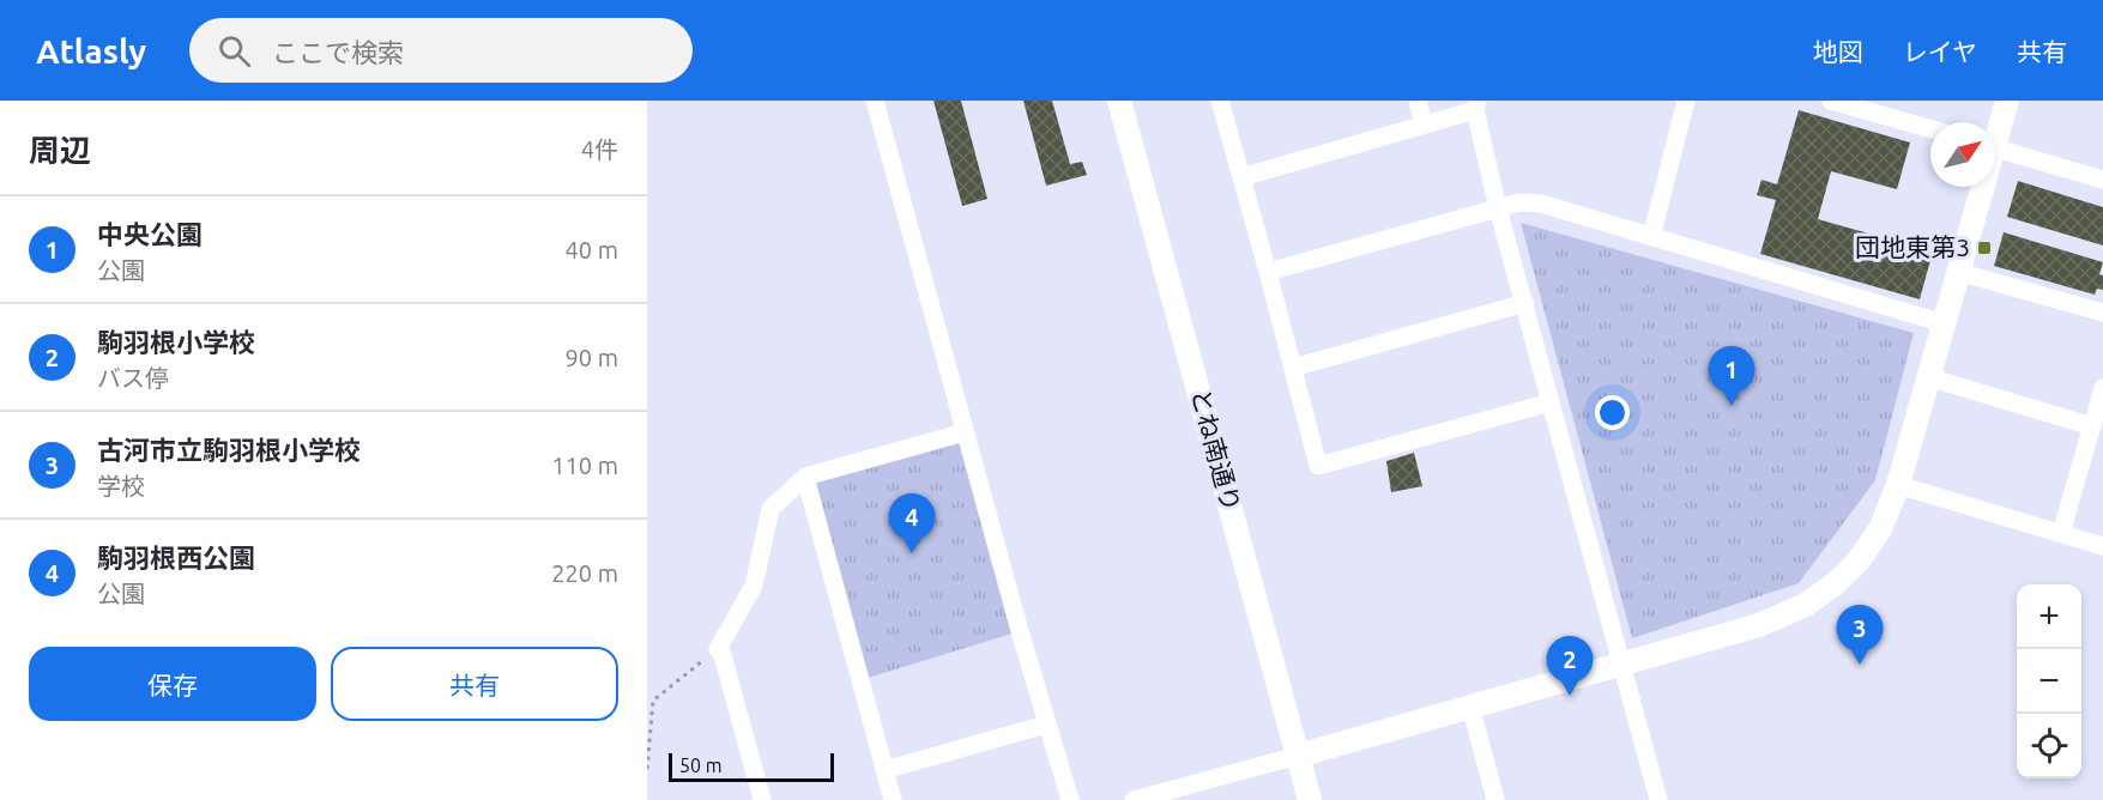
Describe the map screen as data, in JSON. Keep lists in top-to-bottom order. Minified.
{"streets":{"street":["とね南通り"]},"places":{"transit":["団地東第3"]},"scale_bar":"50 m","north":"top right","page":{"header":"Atlasly","search":"ここで検索","nav":["地図","レイヤ","共有"],"heading":["周辺","4件"],"list":[{"mark":"1","name":"中央公園","note":"公園","value":"40 m"},{"mark":"2","name":"駒羽根小学校","note":"バス停","value":"90 m"},{"mark":"3","name":"古河市立駒羽根小学校","note":"学校","value":"110 m"},{"mark":"4","name":"駒羽根西公園","note":"公園","value":"220 m"}],"pins":["1","4","3","2"],"map_buttons":["+","−"],"buttons":["保存","共有"],"scale":"50 m"}}
